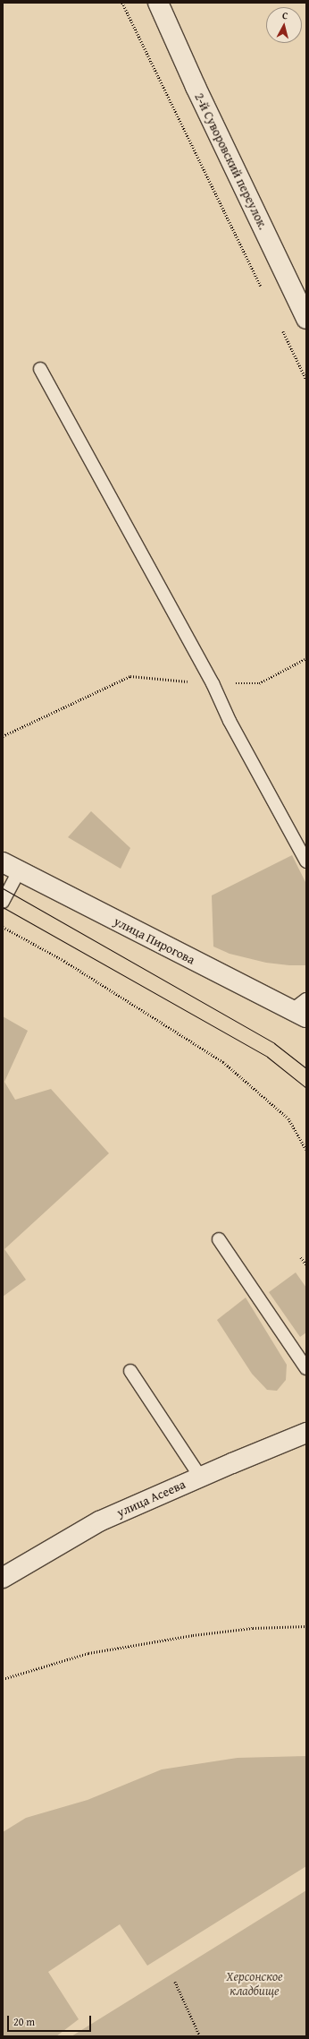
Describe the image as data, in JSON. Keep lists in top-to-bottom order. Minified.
{"streets":{"street":["2-й Суворовский переулок.","улица Пирогова","улица Асеева"]},"parks":["Херсонское кладбище"],"scale_bar":"20 m","north":"top"}
